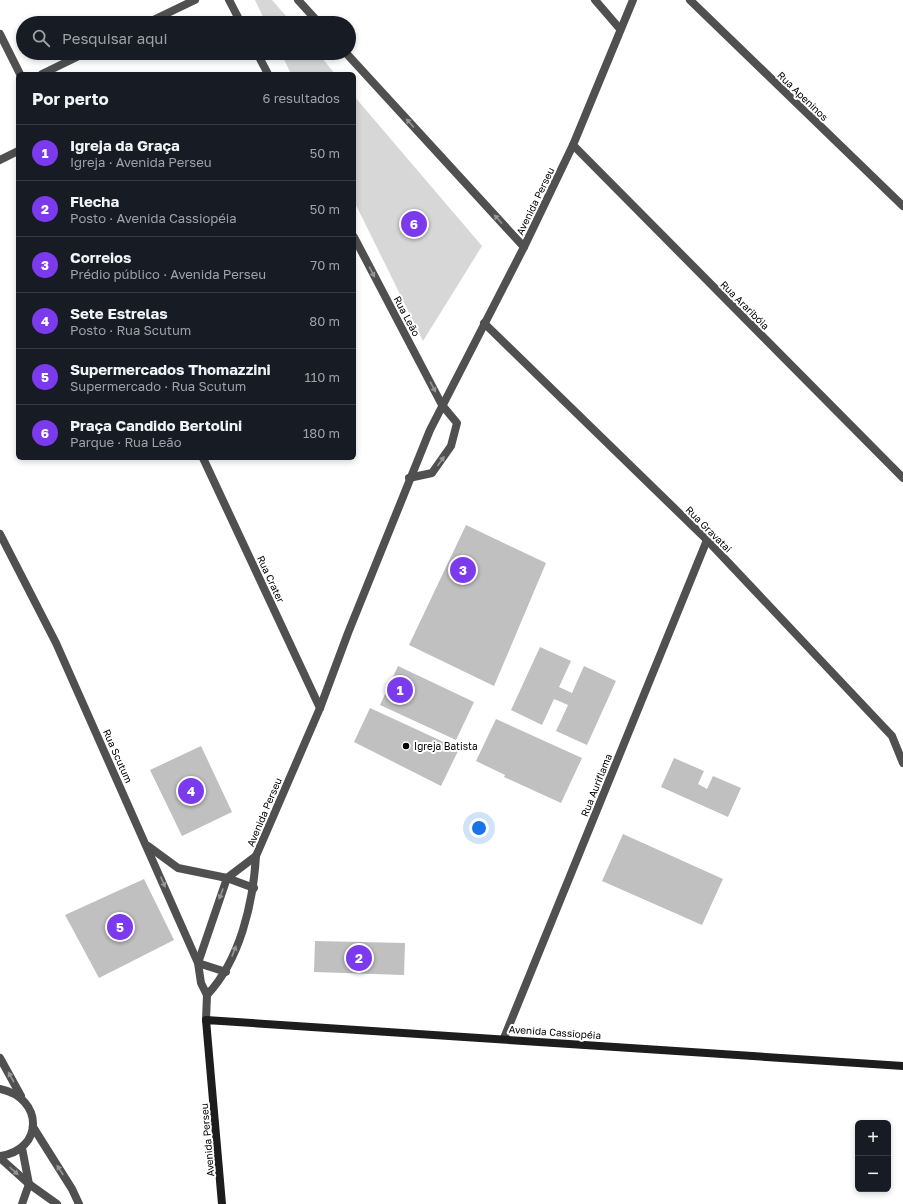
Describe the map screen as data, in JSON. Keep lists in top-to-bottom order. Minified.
{"streets":{"street":["Rua Apeninos","Avenida Perseu","Rua Araribóia","Rua Leão","Rua Gravatai","Rua Crater","Rua Scutum","Rua Auriflama","Avenida Cassiopéia"]},"crossings":[["Avenida Perseu","Rua Araribóia"],["Avenida Perseu","Rua Leão"],["Avenida Perseu","Rua Gravatai"],["Avenida Perseu","Rua Crater"],["Avenida Perseu","Rua Scutum"],["Avenida Perseu","Avenida Cassiopéia"],["Rua Gravatai","Rua Auriflama"],["Rua Auriflama","Avenida Cassiopéia"]],"one_way":["Rua Leão"],"places":["Igreja Batista"],"page":{"search":"Pesquisar aqui","heading":["Por perto","6 resultados"],"list":[{"mark":"1","name":"Igreja da Graça","note":"Igreja · Avenida Perseu","value":"50 m"},{"mark":"2","name":"Flecha","note":"Posto · Avenida Cassiopéia","value":"50 m"},{"mark":"3","name":"Correios","note":"Prédio público · Avenida Perseu","value":"70 m"},{"mark":"4","name":"Sete Estrelas","note":"Posto · Rua Scutum","value":"80 m"},{"mark":"5","name":"Supermercados Thomazzini","note":"Supermercado · Rua Scutum","value":"110 m"},{"mark":"6","name":"Praça Candido Bertolini","note":"Parque · Rua Leão","value":"180 m"}],"pins":["6","3","1","4","5","2"],"map_buttons":["+","−"]}}
